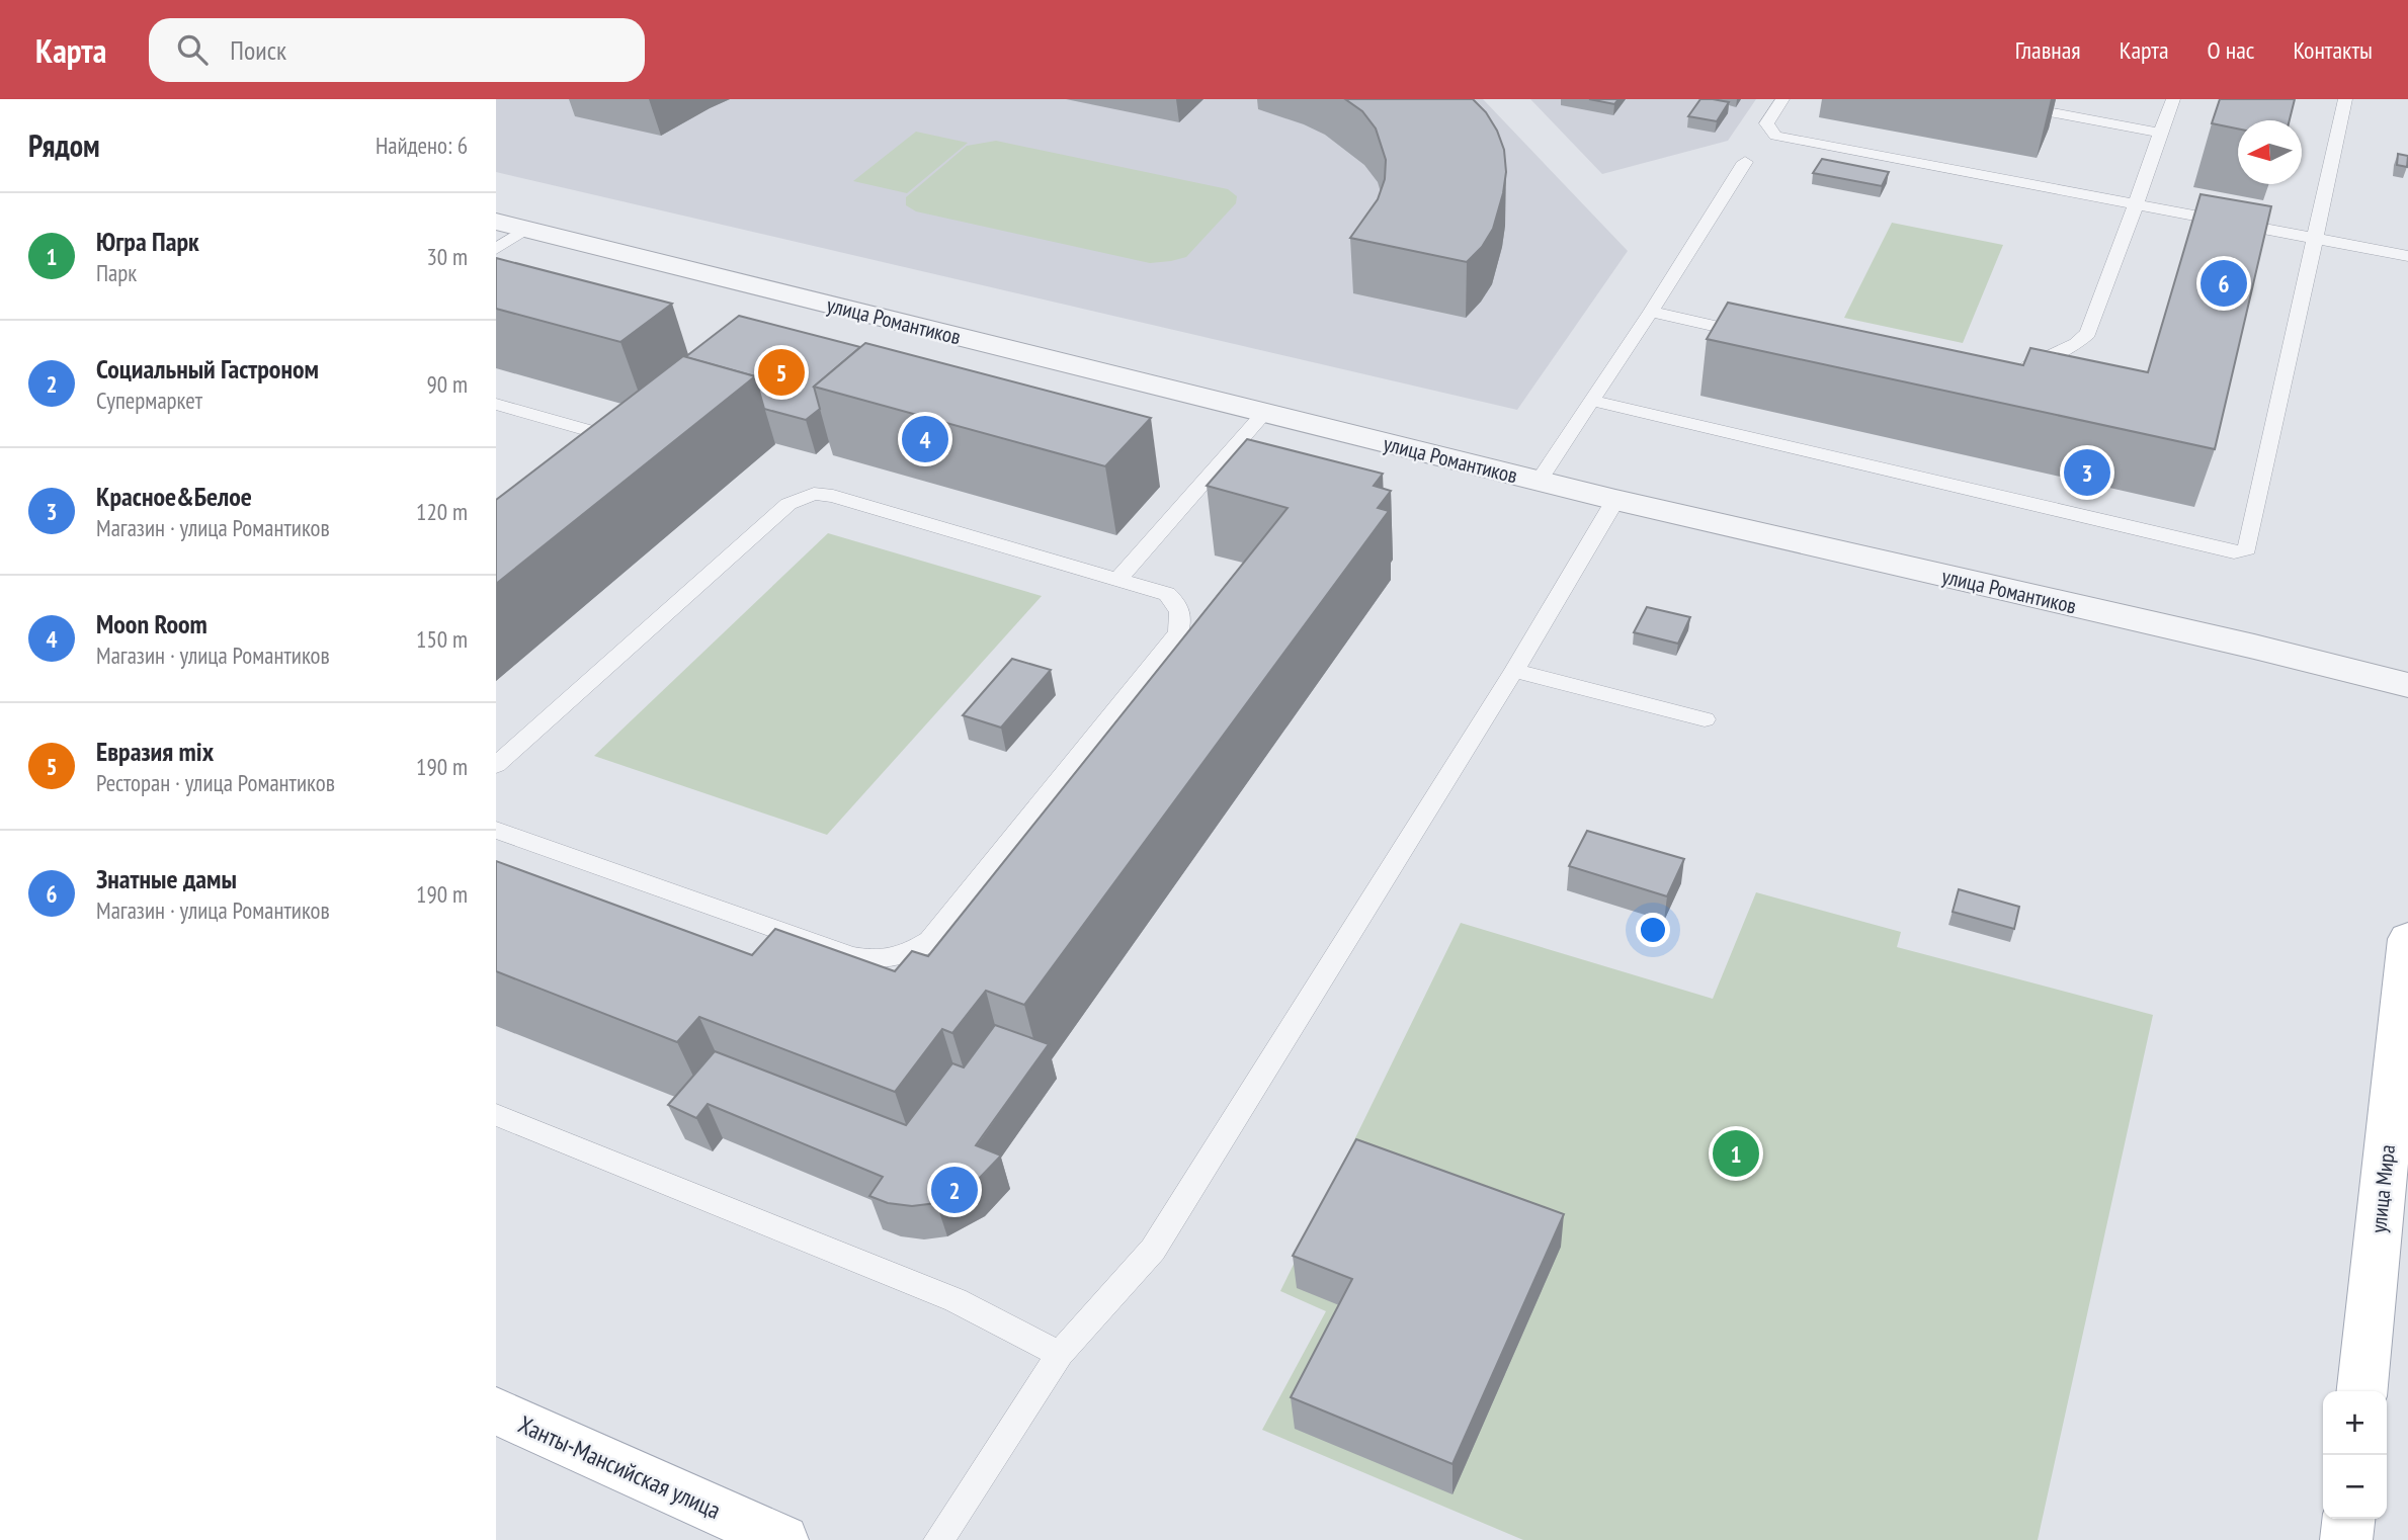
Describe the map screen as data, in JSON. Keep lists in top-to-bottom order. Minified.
{"streets":{"main road":["улица Мира","Ханты-Мансийская улица"],"street":["улица Романтиков"]},"north":"left","page":{"header":"Карта","search":"Поиск","nav":["Главная","Карта","О нас","Контакты"],"heading":["Рядом","Найдено: 6"],"list":[{"mark":"1","name":"Югра Парк","note":"Парк","value":"30 m"},{"mark":"2","name":"Социальный Гастроном","note":"Супермаркет","value":"90 m"},{"mark":"3","name":"Красное&Белое","note":"Магазин · улица Романтиков","value":"120 m"},{"mark":"4","name":"Moon Room","note":"Магазин · улица Романтиков","value":"150 m"},{"mark":"5","name":"Евразия mix","note":"Ресторан · улица Романтиков","value":"190 m"},{"mark":"6","name":"Знатные дамы","note":"Магазин · улица Романтиков","value":"190 m"}],"pins":["6","5","4","3","1","2"],"map_buttons":["+","−"]}}
